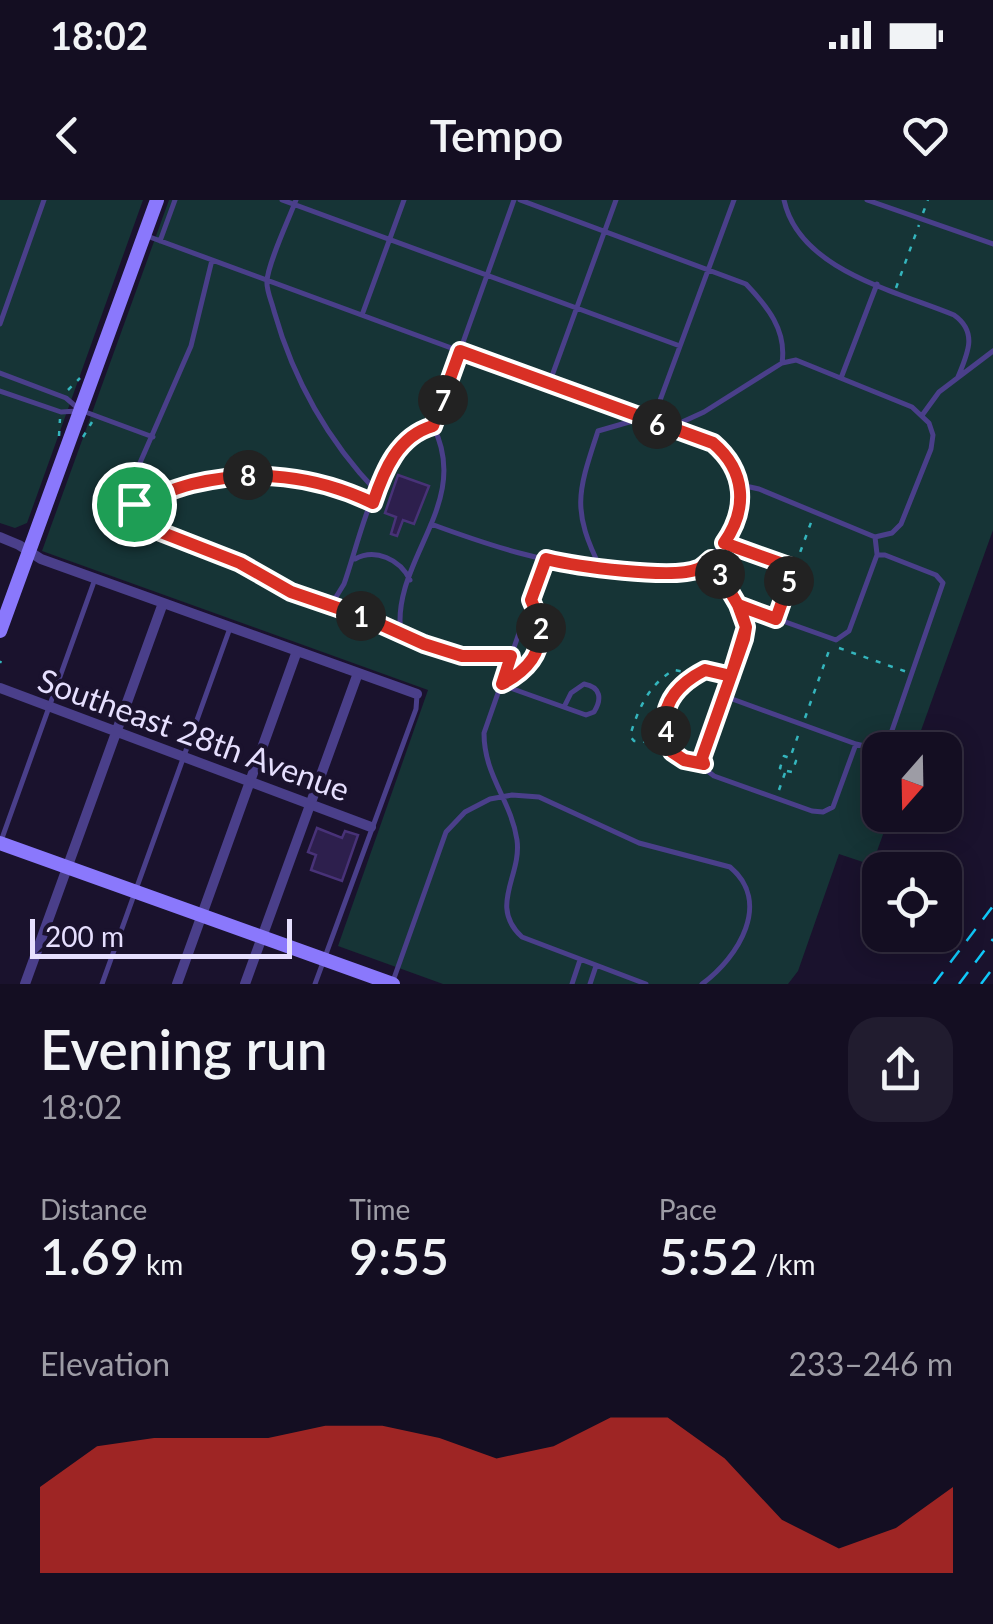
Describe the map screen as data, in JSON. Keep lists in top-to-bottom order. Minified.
{"streets":{"street":["Southeast 28th Avenue"]},"scale_bar":"200 m","north":"bottom","page":{"status":"18:02","header":"Tempo","pins":["7","6","8","3","5","1","2","4"],"scale":"200 m","heading":["Evening run","18:02"],"stats":[["Distance","1.69 km"],["Time","9:55"],["Pace","5:52 /km"]],"chart":["Elevation","233–246 m"]}}
